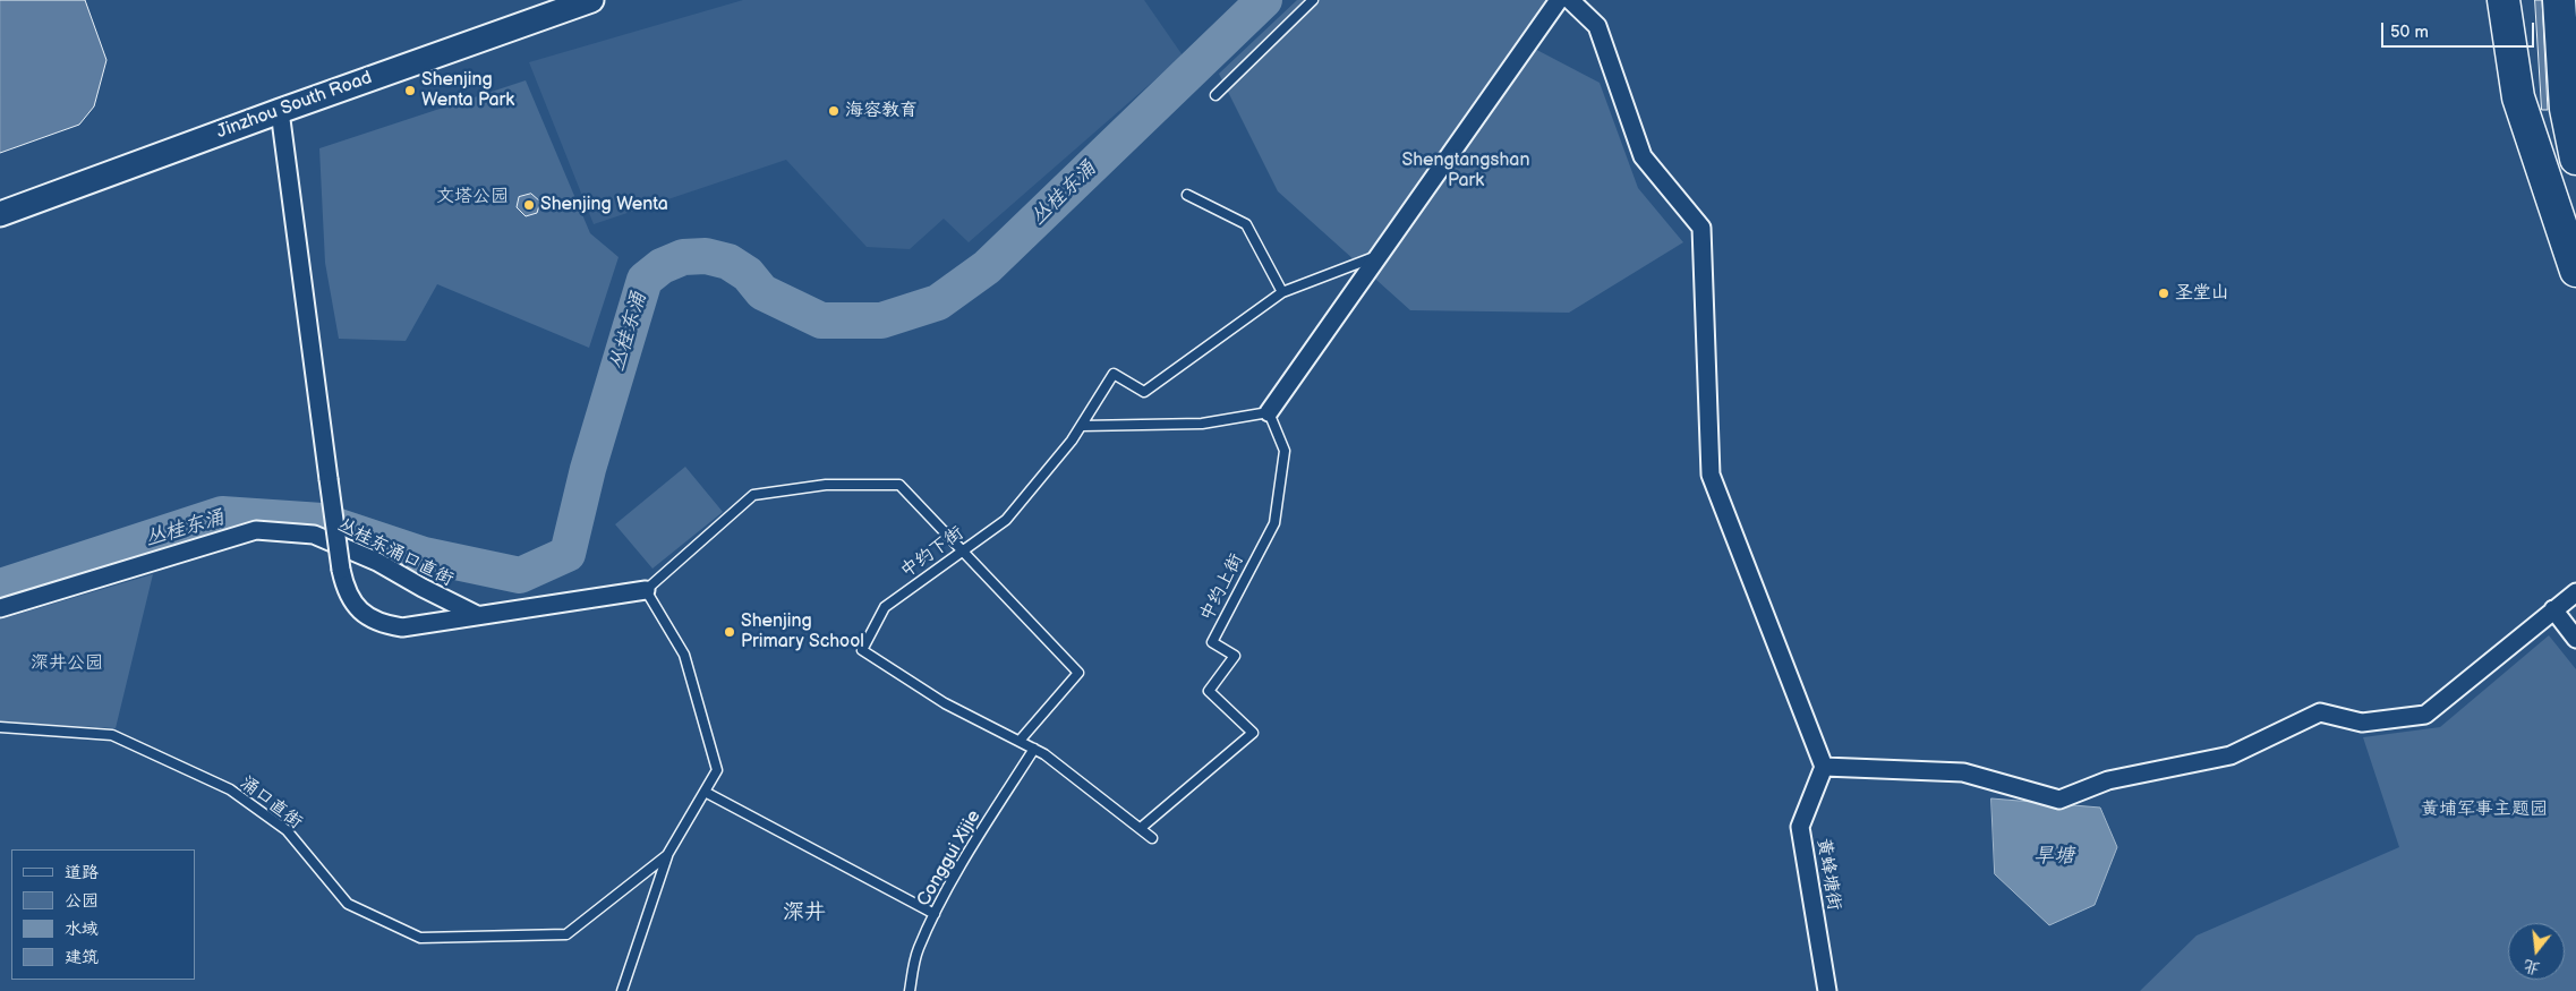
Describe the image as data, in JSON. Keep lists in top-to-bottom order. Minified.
{"streets":{"main road":["Jinzhou South Road"],"street":["丛桂东涌口直街","黄蜂塘街"],"lane":["中约下街","中约上街","涌口直街","Conggui Xijie"]},"crossings":[["中约下街","中约上街"],["中约下街","Conggui Xijie"]],"districts":["深井"],"water":["丛桂东涌","旱塘"],"parks":["Shengtangshan Park","文塔公园","深井公园","黄埔军事主题园"],"places":["Shenjing Wenta Park","海容教育","Shenjing Wenta","圣堂山","Shenjing Primary School"],"legend":["道路","公园","水域","建筑"],"scale_bar":"50 m","north":"bottom"}
